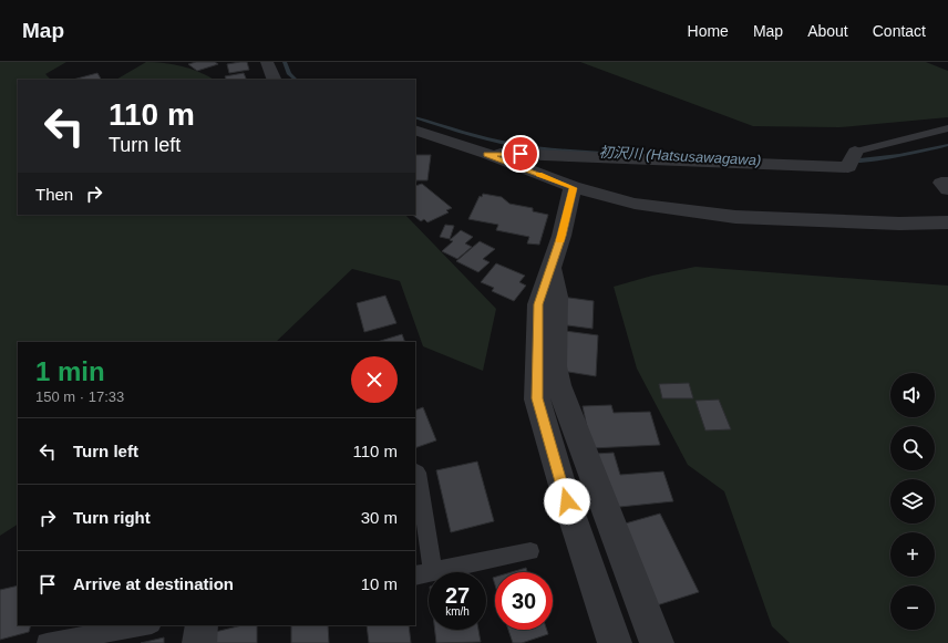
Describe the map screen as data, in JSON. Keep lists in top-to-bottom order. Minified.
{"water":["初沢川 (Hatsusawagawa)"],"page":{"header":"Map","nav":["Home","Map","About","Contact"],"turn":["110 m","Turn left"],"then":"Then","heading":["1 min","150 m · 17:33"],"map_buttons":["+","−"],"list":[{"name":"Turn left","value":"110 m"},{"name":"Turn right","value":"30 m"},{"name":"Arrive at destination","value":"10 m"}],"speed":"27 km/h","limit":"30"}}
